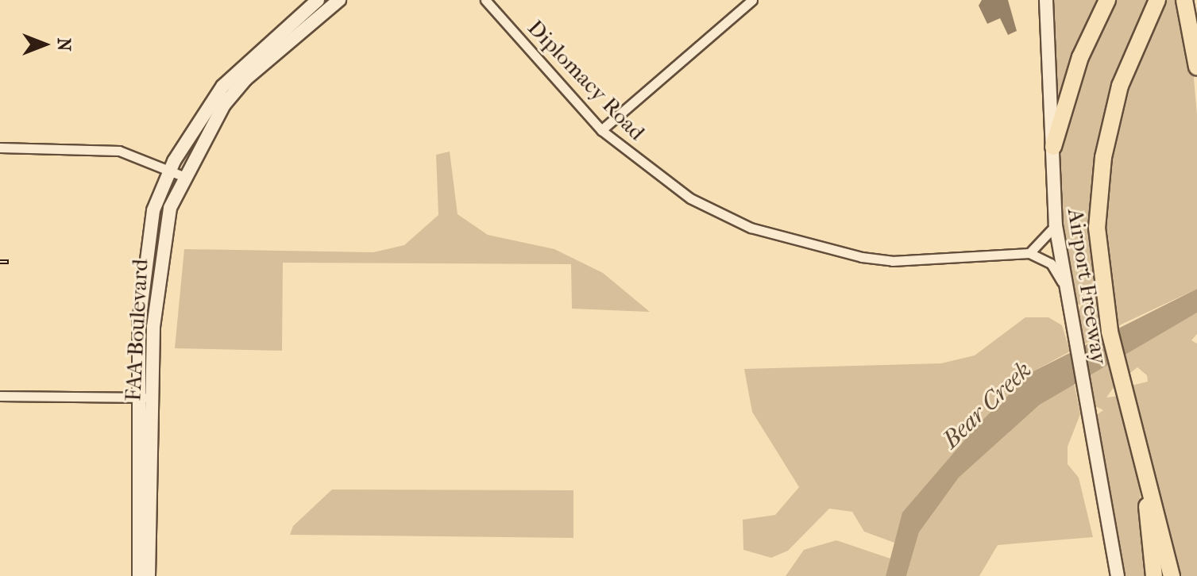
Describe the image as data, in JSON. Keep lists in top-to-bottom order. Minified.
{"streets":{"street":["Diplomacy Road","Airport Freeway","FAA Boulevard"]},"water":["Bear Creek"],"north":"right"}
